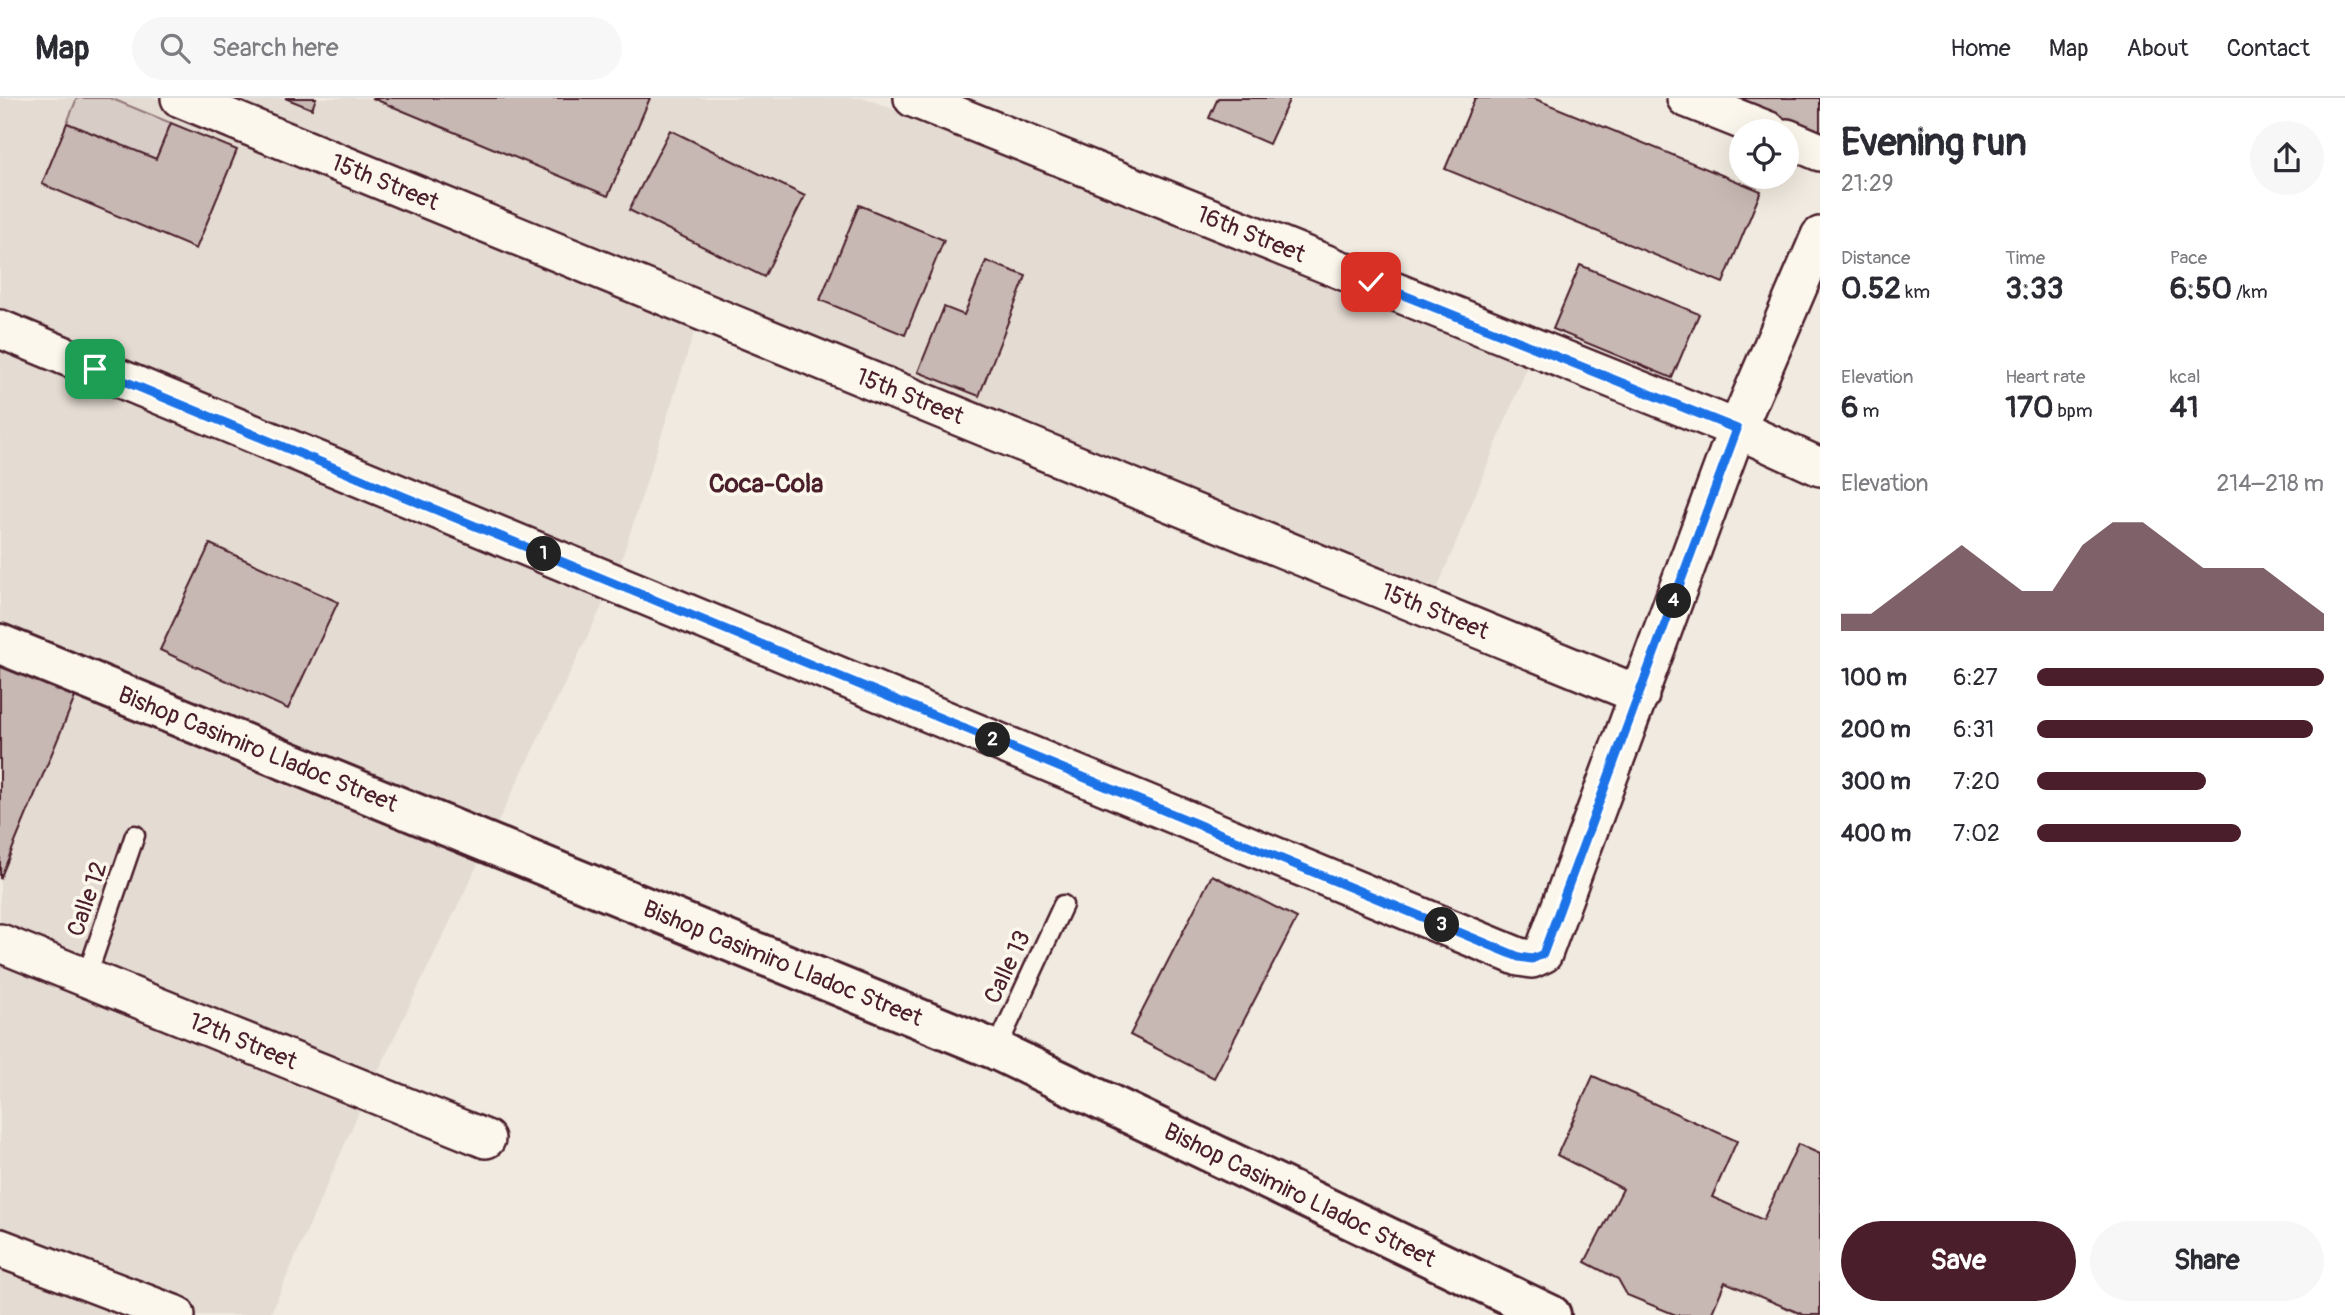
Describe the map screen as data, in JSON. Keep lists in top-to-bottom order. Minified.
{"streets":{"street":["15th Street","16th Street","Bishop Casimiro Lladoc Street","12th Street"],"lane":["Calle 12","Calle 13"]},"crossings":[["Bishop Casimiro Lladoc Street","Calle 13"],["Calle 12","12th Street"]],"districts":["Coca-Cola"],"page":{"header":"Map","search":"Search here","nav":["Home","Map","About","Contact"],"heading":["Evening run","21:29"],"stats":[["Distance","0.52 km"],["Time","3:33"],["Pace","6:50 /km"],["Elevation","6 m"],["Heart rate","170 bpm"],["kcal","41"]],"chart":["Elevation","214–218 m"],"pins":["1","4","2","3"],"list":[{"name":"100 m","note":"6:27"},{"name":"200 m","note":"6:31"},{"name":"300 m","note":"7:20"},{"name":"400 m","note":"7:02"}],"buttons":["Save","Share"]}}
